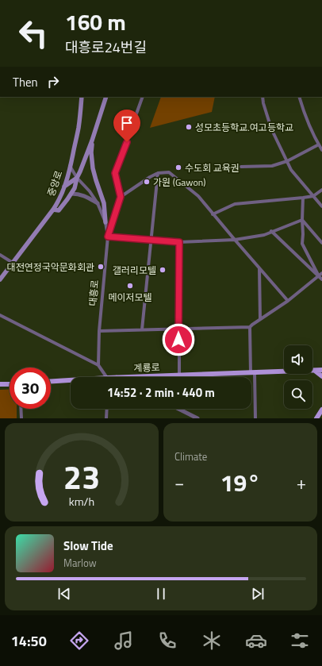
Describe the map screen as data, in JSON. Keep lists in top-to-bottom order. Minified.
{"streets":{"main road":["중앙로","계룡로"],"street":["대흥로"]},"crossings":[["중앙로","대흥로"]],"places":["성모초등학교.여고등학교","수도회 교육권","가원 (Gawon)","대전연정국악문화회관","갤러리모텔","메이저모텔"],"page":{"turn":["160 m","대흥로24번길"],"then":"Then","limit":"30","trip":"14:52 · 2 min · 440 m","tile":"Climate","heat":["−","19°","+"],"song":["Slow Tide","Marlow"],"tabs":"14:50","gauge":["23","km/h"]}}
